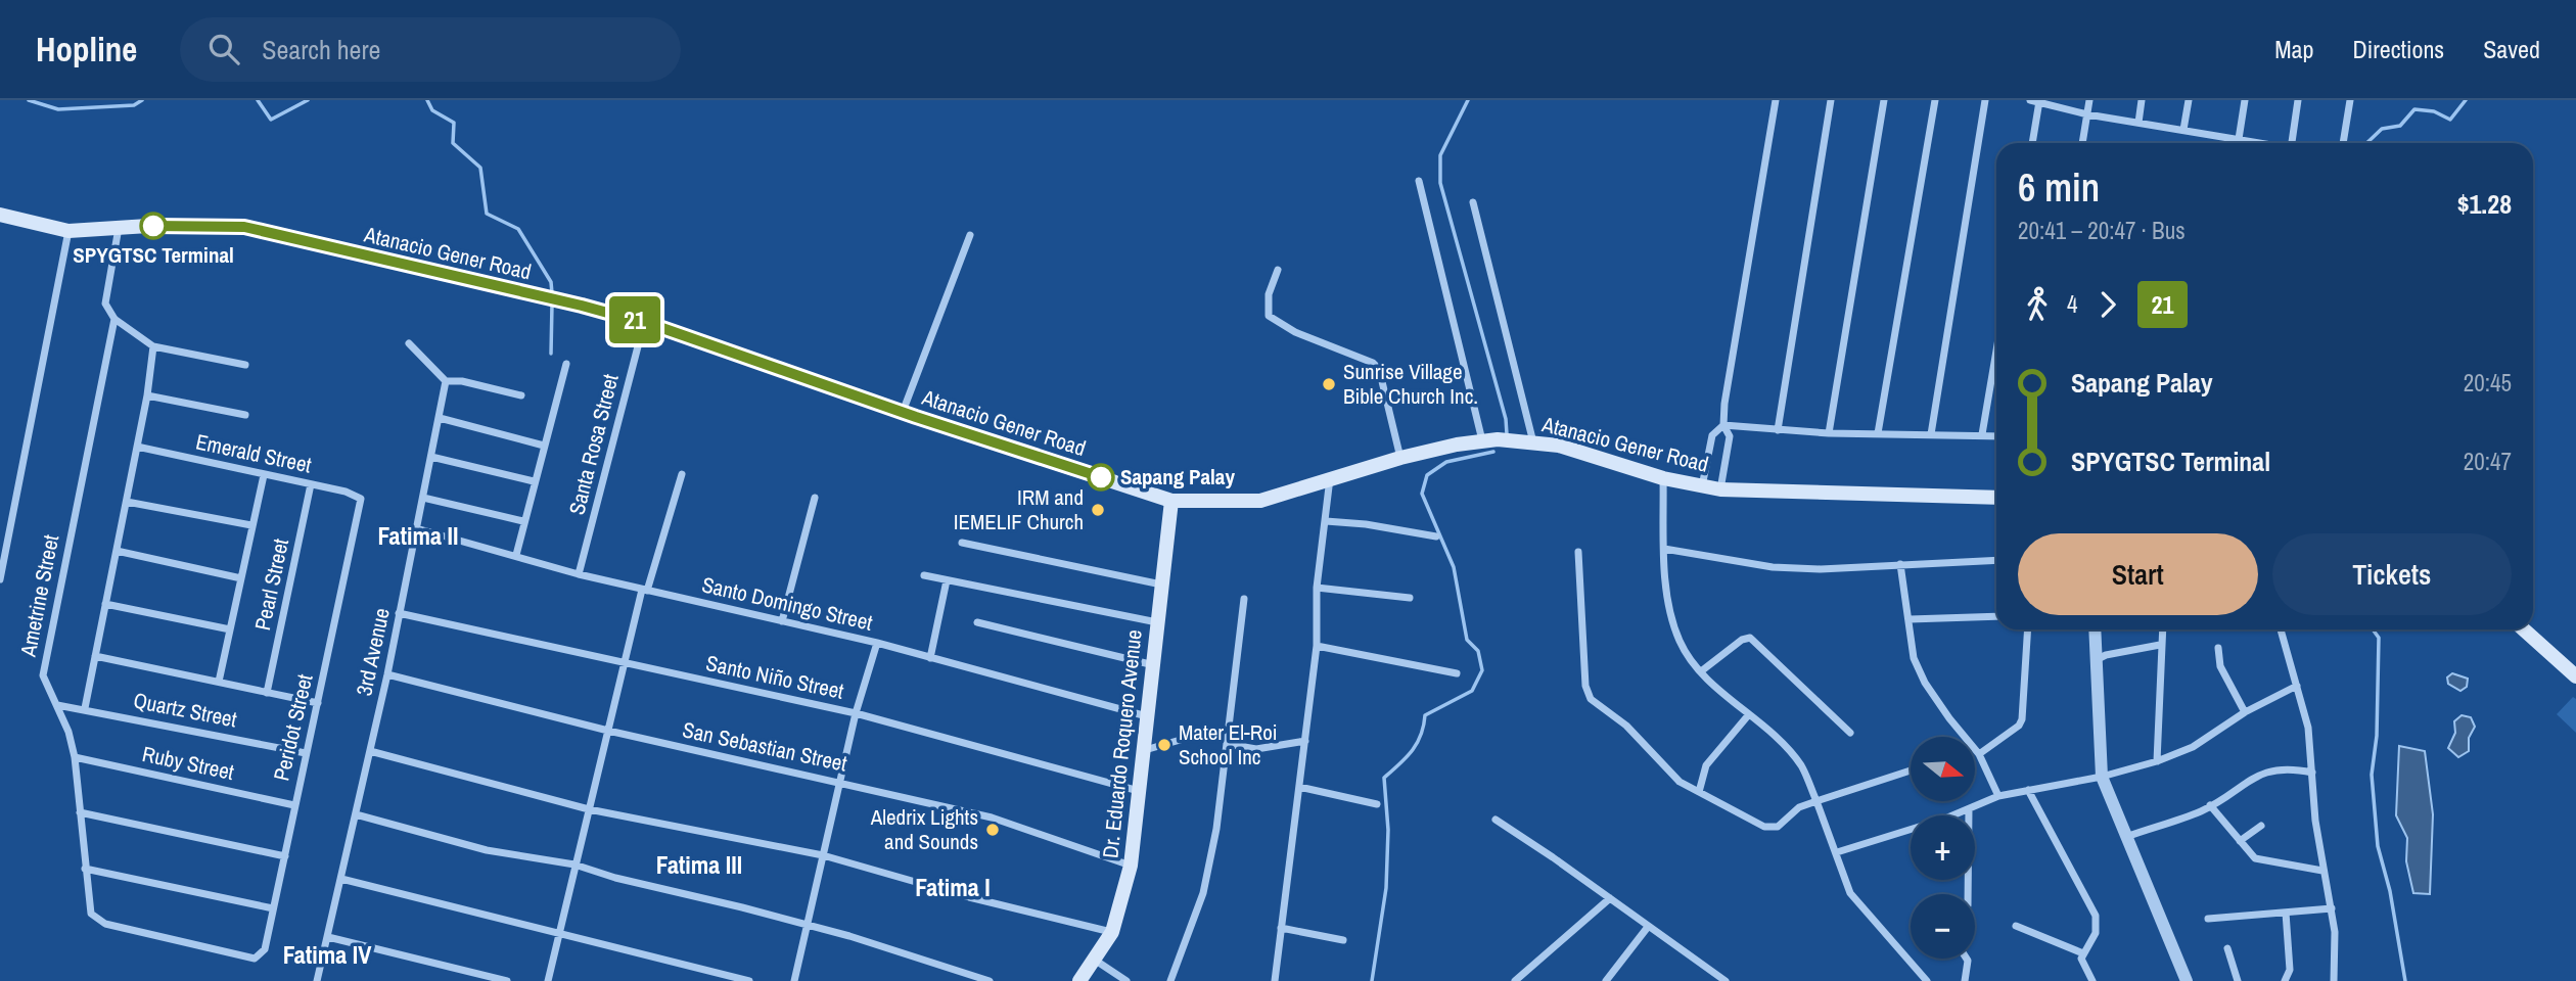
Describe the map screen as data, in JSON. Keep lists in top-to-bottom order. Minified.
{"streets":{"main road":["Atanacio Gener Road","Dr. Eduardo Roquero Avenue"],"street":["Santa Rosa Street","Emerald Street","Pearl Street","Ametrine Street","Santo Domingo Street","3rd Avenue","Santo Niño Street","Quartz Street","Peridot Street","San Sebastian Street","Ruby Street"]},"crossings":[["Atanacio Gener Road","Santa Rosa Street"],["Atanacio Gener Road","Dr. Eduardo Roquero Avenue"],["Santa Rosa Street","Santo Domingo Street"],["Emerald Street","Pearl Street"],["Emerald Street","Peridot Street"],["Ametrine Street","Quartz Street"],["Ametrine Street","Peridot Street"],["Ametrine Street","Ruby Street"],["Santo Domingo Street","3rd Avenue"],["Santo Domingo Street","Dr. Eduardo Roquero Avenue"],["3rd Avenue","Santo Niño Street"],["3rd Avenue","San Sebastian Street"],["Santo Niño Street","Dr. Eduardo Roquero Avenue"],["Quartz Street","Peridot Street"],["Peridot Street","Ruby Street"],["Dr. Eduardo Roquero Avenue","San Sebastian Street"]],"districts":["Fatima II","Fatima III","Fatima I","Fatima IV"],"places":["SPYGTSC Terminal","Sunrise Village Bible Church Inc.","Sapang Palay","IRM and IEMELIF Church","Mater El-Roi School Inc","Aledrix Lights and Sounds"],"lines":["bus line 21"],"north":"right","page":{"header":"Hopline","search":"Search here","nav":["Map","Directions","Saved"],"on_map":"21","heading":["6 min","20:41 – 20:47 · Bus","$1.28"],"legs":["4","21"],"list":[{"name":"Sapang Palay","value":"20:45"},{"name":"SPYGTSC Terminal","value":"20:47"}],"buttons":["Start","Tickets"],"map_buttons":["+","−"]}}
